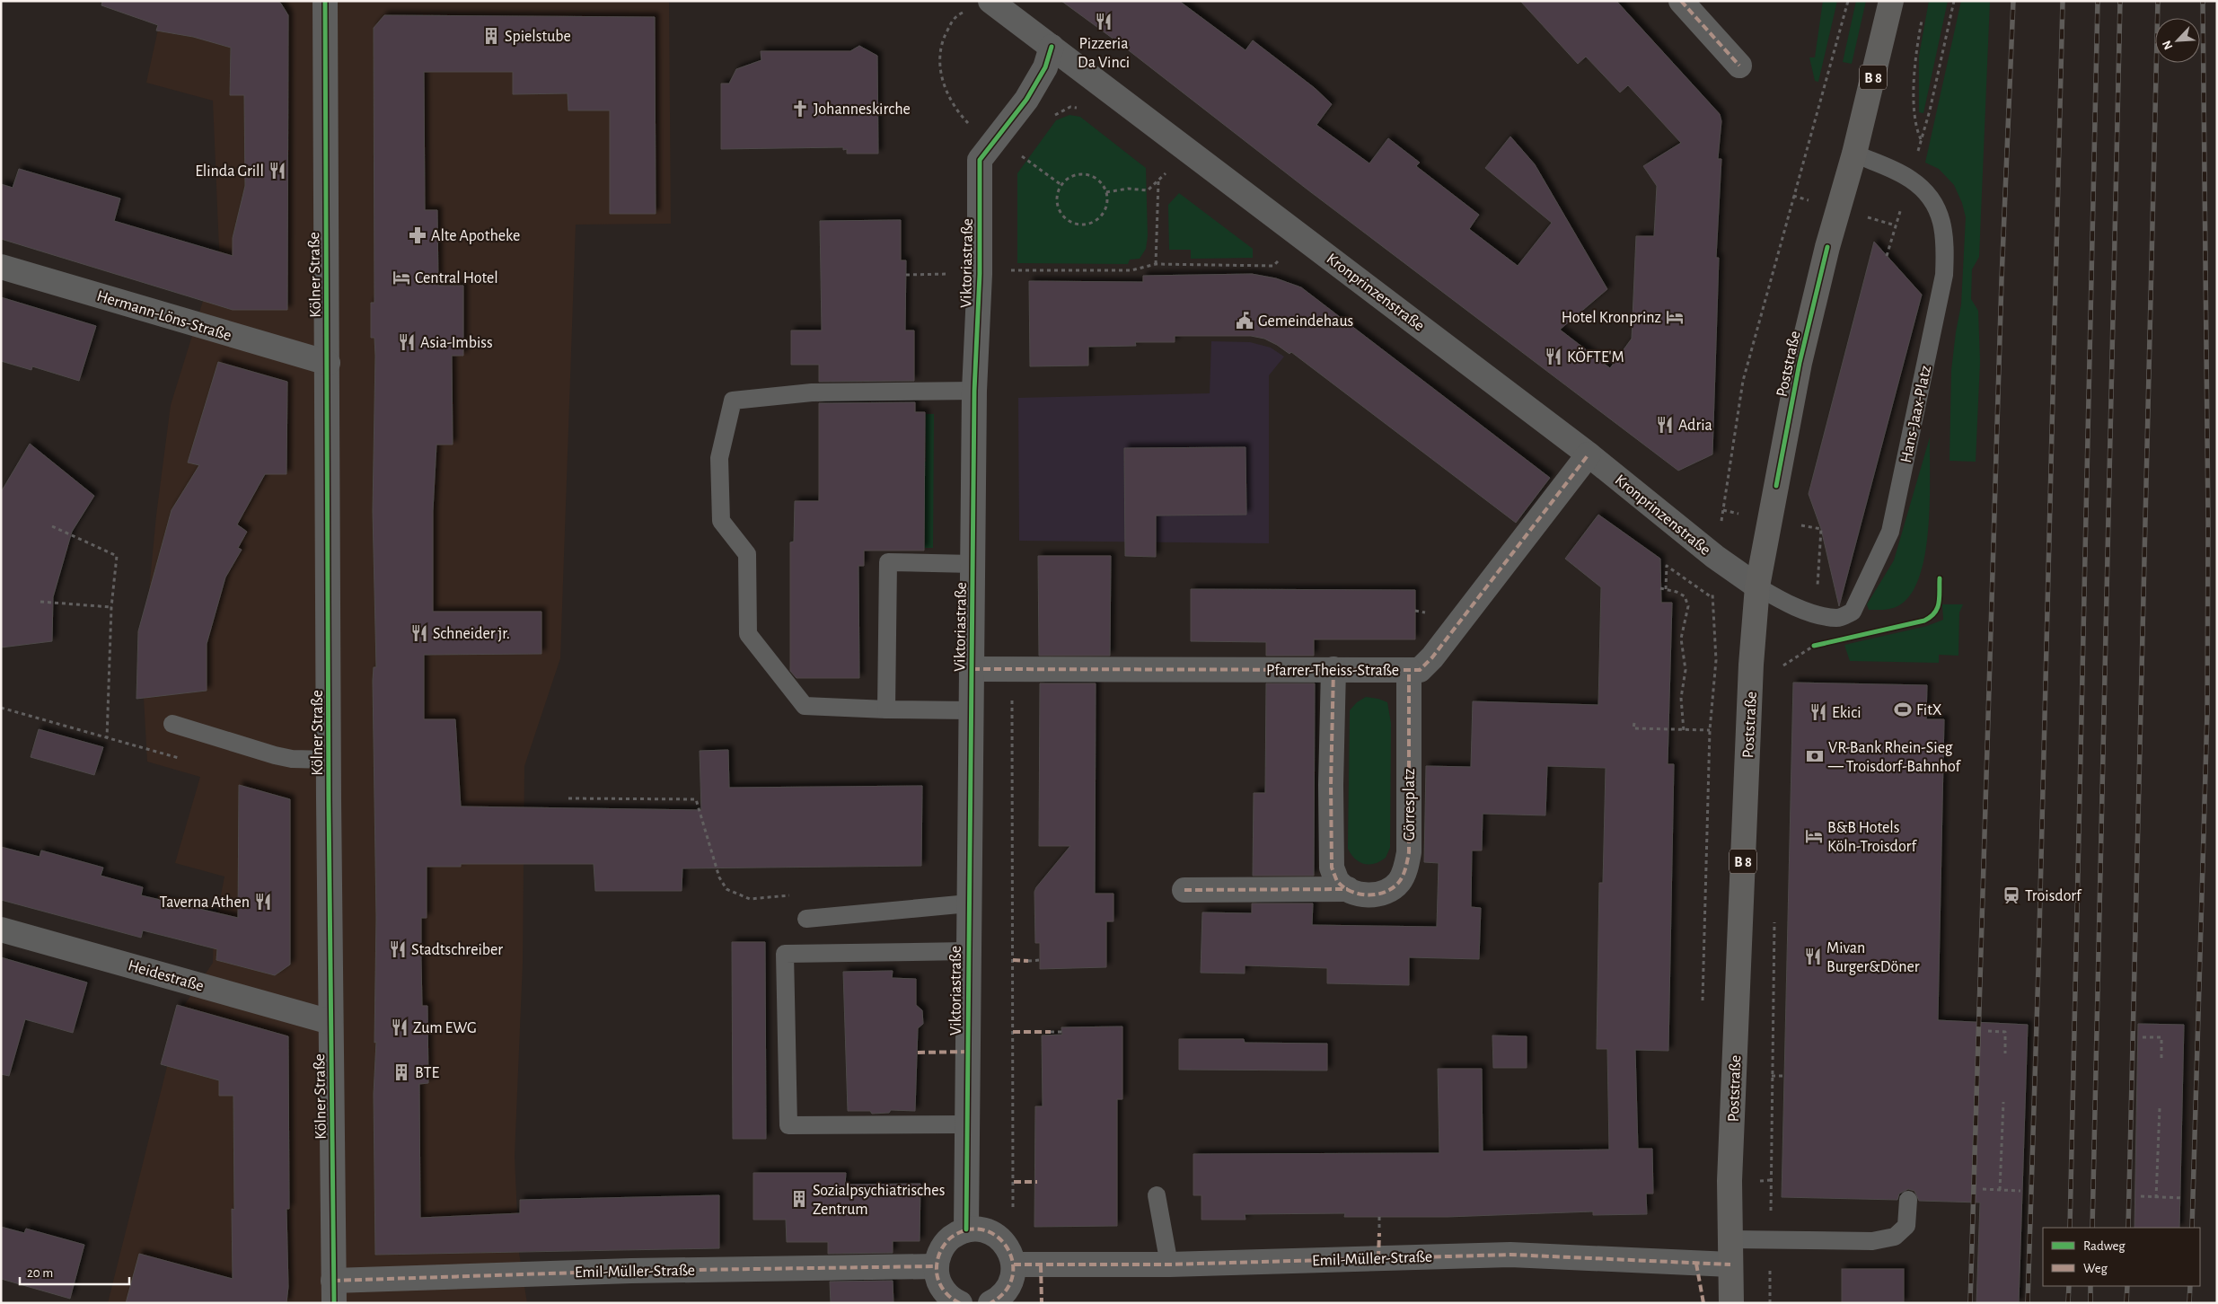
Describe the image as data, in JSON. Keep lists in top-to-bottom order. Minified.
{"streets":{"main road":["B 8","Poststraße"],"street":["Viktoriastraße","Kölner Straße","Kronprinzenstraße","Hermann-Löns-Straße","Pfarrer-Theiss-Straße","Görresplatz","Heidestraße","Emil-Müller-Straße"],"lane":["Hans-Jaax-Platz"]},"crossings":[["Viktoriastraße","Kronprinzenstraße"],["Viktoriastraße","Pfarrer-Theiss-Straße"],["Kölner Straße","Hermann-Löns-Straße"],["Kölner Straße","Heidestraße"],["Kölner Straße","Emil-Müller-Straße"],["Kronprinzenstraße","Poststraße"],["Kronprinzenstraße","Hans-Jaax-Platz"],["Kronprinzenstraße","Pfarrer-Theiss-Straße"],["Poststraße","Hans-Jaax-Platz"],["Poststraße","Emil-Müller-Straße"],["Pfarrer-Theiss-Straße","Görresplatz"]],"places":{"restaurant":["Pizzeria Da Vinci","Elinda Grill","Asia-Imbiss","KÖFTE'M","Adria","Schneider jr.","Ekici","Taverna Athen","Stadtschreiber","Mivan Burger&Döner","Zum EWG"],"building":["Spielstube","BTE","Sozialpsychiatrisches Zentrum"],"church":["Johanneskirche"],"pharmacy":["Alte Apotheke"],"hotel":["Central Hotel","Hotel Kronprinz","B&B Hotels Köln-Troisdorf"],"public building":["Gemeindehaus"],"sports":["FitX"],"bank":["VR-Bank Rhein-Sieg — Troisdorf-Bahnhof"],"station":["Troisdorf"]},"legend":["Radweg","Weg"],"scale_bar":"20 m","north":"bottom left"}
